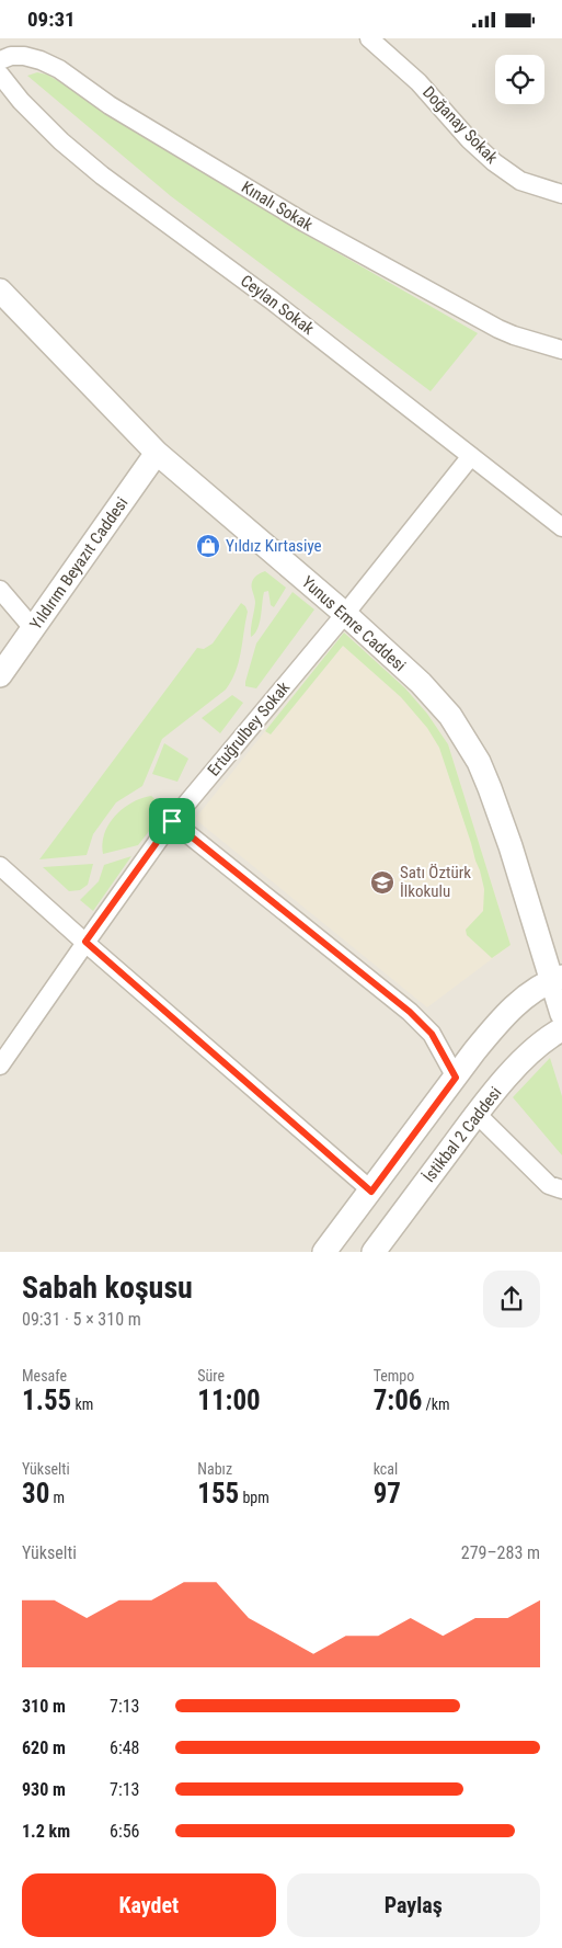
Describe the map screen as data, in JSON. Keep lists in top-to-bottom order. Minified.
{"streets":{"street":["Doğanay Sokak","Kınalı Sokak","Ceylan Sokak","Yıldırım Beyazıt Caddesi","Yunus Emre Caddesi","Ertuğrulbey Sokak","İstikbal 2 Caddesi"]},"crossings":[["Ceylan Sokak","Ertuğrulbey Sokak"],["Yıldırım Beyazıt Caddesi","Yunus Emre Caddesi"],["Yunus Emre Caddesi","Ertuğrulbey Sokak"]],"places":{"shop":["Yıldız Kırtasiye"],"school or university":["Satı Öztürk İlkokulu"]},"page":{"status":"09:31","heading":["Sabah koşusu","09:31 · 5 × 310 m"],"stats":[["Mesafe","1.55 km"],["Süre","11:00"],["Tempo","7:06 /km"],["Yükselti","30 m"],["Nabız","155 bpm"],["kcal","97"]],"chart":["Yükselti","279–283 m"],"list":[{"name":"310 m","note":"7:13"},{"name":"620 m","note":"6:48"},{"name":"930 m","note":"7:13"},{"name":"1.2 km","note":"6:56"}],"buttons":["Kaydet","Paylaş"]}}
